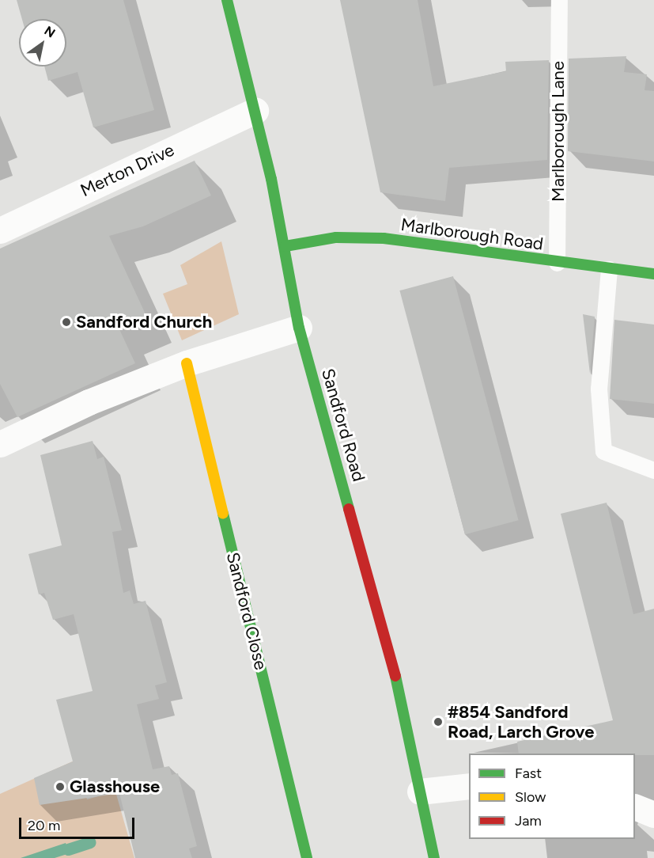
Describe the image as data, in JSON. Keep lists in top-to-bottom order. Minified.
{"streets":{"main road":["Marlborough Road","Sandford Road","Sandford Close"],"street":["Merton Drive"],"lane":["Marlborough Lane"]},"crossings":[["Marlborough Lane","Marlborough Road"],["Merton Drive","Sandford Road"],["Marlborough Road","Sandford Road"]],"places":["Sandford Church","#854 Sandford Road, Larch Grove","Glasshouse"],"legend":["Fast","Slow","Jam"],"scale_bar":"20 m","north":"top right"}
